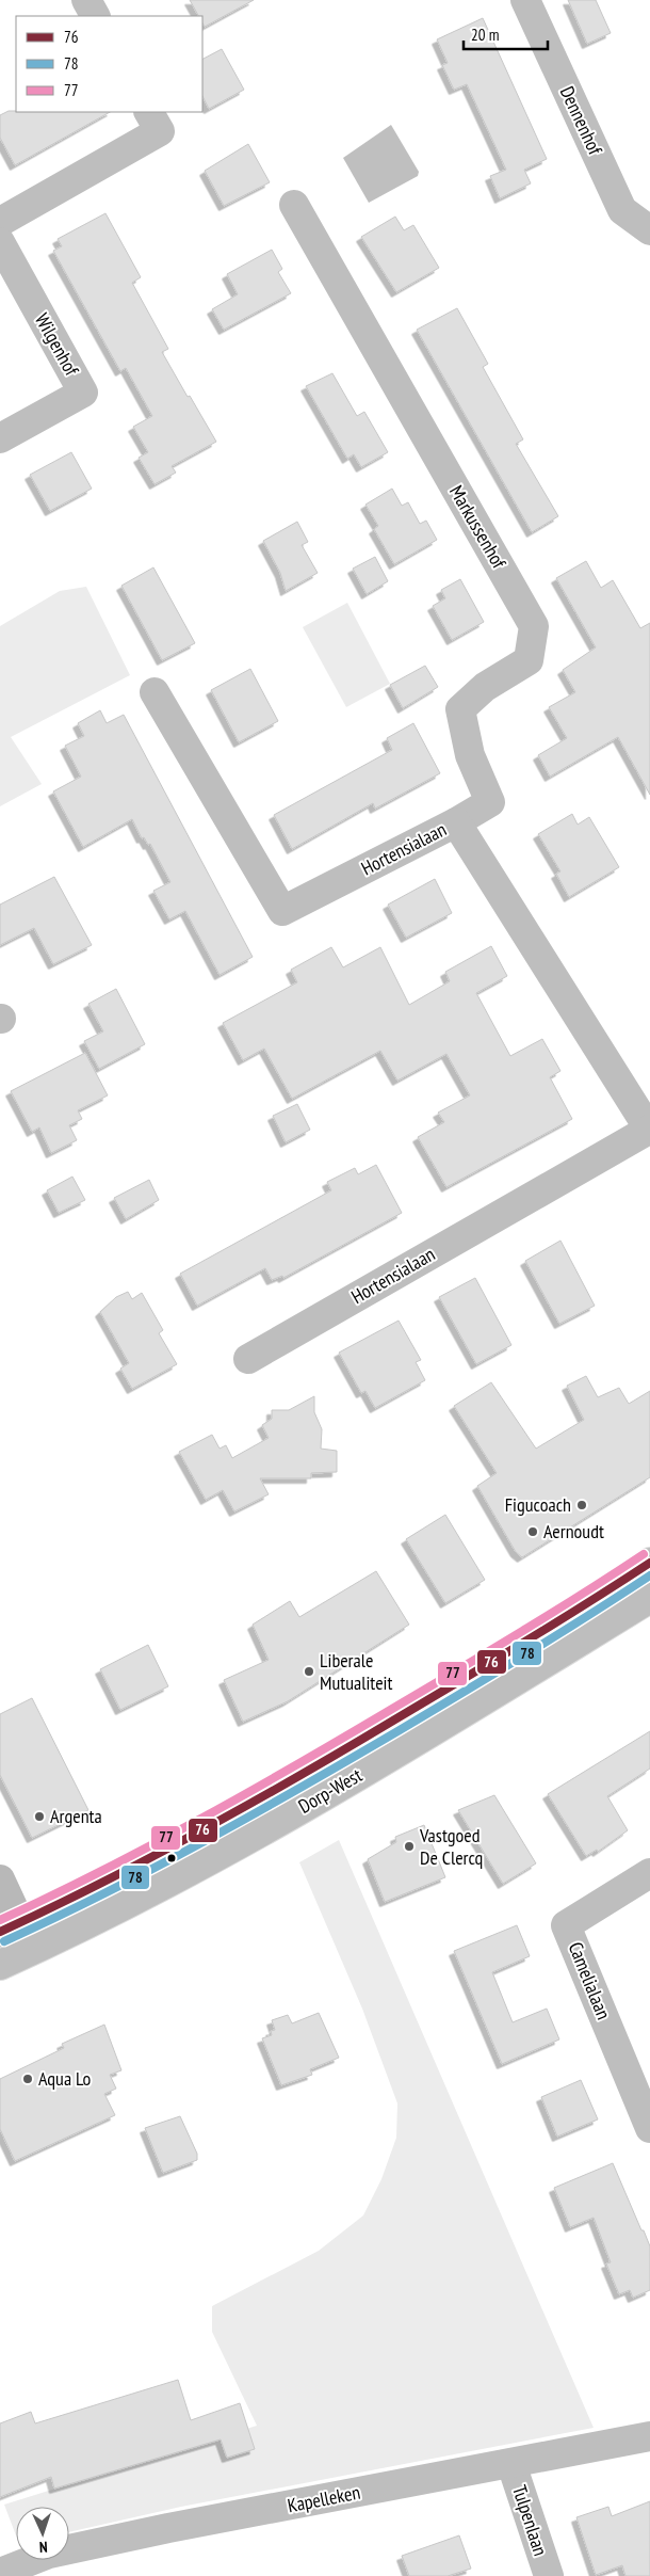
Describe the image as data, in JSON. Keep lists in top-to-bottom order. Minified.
{"streets":{"street":["Dennenhof","Wilgenhof","Markussenhof","Hortensialaan","Dorp-West","Camelialaan","Kapelleken","Tulpenlaan"]},"crossings":[["Markussenhof","Hortensialaan"],["Kapelleken","Tulpenlaan"]],"places":["Figucoach","Aernoudt","Liberale Mutualiteit","Argenta","Vastgoed De Clercq","Aqua Lo"],"lines":["transit line 77","transit line 76","transit line 78"],"legend":["76","78","77"],"scale_bar":"20 m","north":"bottom"}
